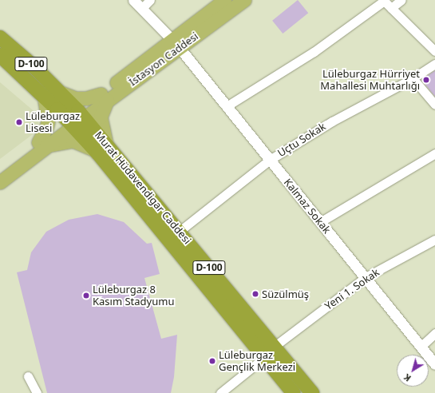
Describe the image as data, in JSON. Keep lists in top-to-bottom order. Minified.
{"streets":{"highway":["D-100","Murat Hüdavendigar Caddesi"],"main road":["İstasyon Caddesi"],"street":["Uçtu Sokak","Kalmaz Sokak","Yeni 1. Sokak"]},"crossings":[["İstasyon Caddesi","Murat Hüdavendigar Caddesi"],["İstasyon Caddesi","Kalmaz Sokak"],["Uçtu Sokak","Murat Hüdavendigar Caddesi"],["Uçtu Sokak","Kalmaz Sokak"],["Murat Hüdavendigar Caddesi","Yeni 1. Sokak"],["Kalmaz Sokak","Yeni 1. Sokak"]],"places":["Lüleburgaz Hürriyet Mahallesi Muhtarlığı","Lüleburgaz Lisesi","Süzülmüş","Lüleburgaz 8 Kasım Stadyumu","Lüleburgaz Gençlik Merkezi"],"north":"bottom left"}
